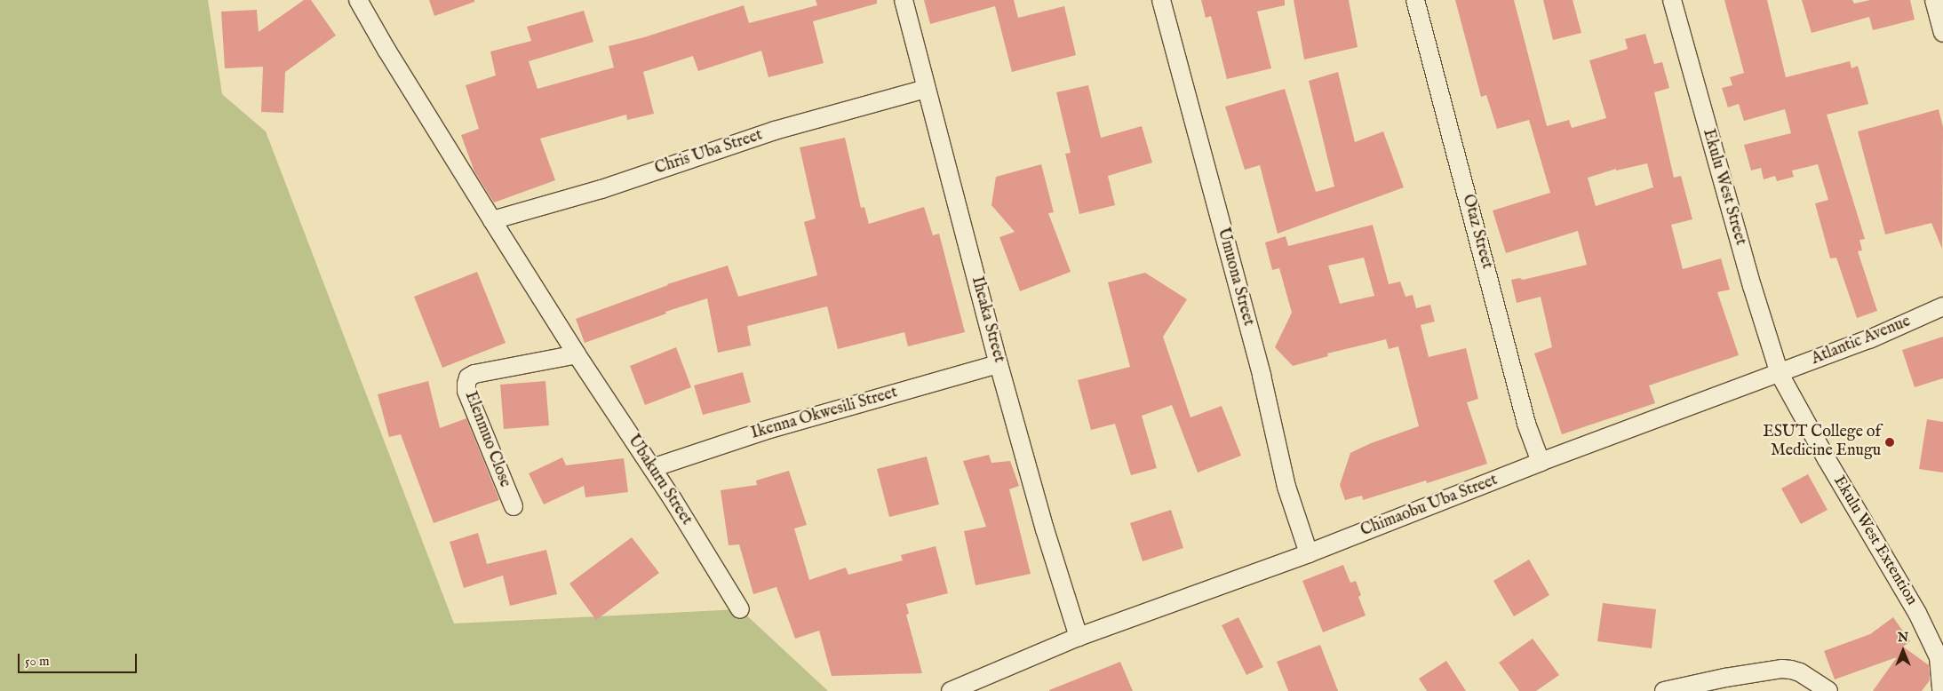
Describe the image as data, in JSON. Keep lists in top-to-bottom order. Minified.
{"streets":{"street":["Chris Uba Street","Ekulu West Street","Otaz Street","Umuona Street","Iheaka Street","Atlantic Avenue","Ikenna Okwesili Street","Elenmuo Close","Ubakuru Street","Chimaobu Uba Street","Ekulu West Extention"]},"crossings":[["Chris Uba Street","Iheaka Street"],["Chris Uba Street","Ubakuru Street"],["Ekulu West Street","Atlantic Avenue"],["Ekulu West Street","Chimaobu Uba Street"],["Ekulu West Street","Ekulu West Extention"],["Otaz Street","Chimaobu Uba Street"],["Umuona Street","Chimaobu Uba Street"],["Iheaka Street","Ikenna Okwesili Street"],["Iheaka Street","Chimaobu Uba Street"],["Atlantic Avenue","Chimaobu Uba Street"],["Atlantic Avenue","Ekulu West Extention"],["Ikenna Okwesili Street","Ubakuru Street"],["Elenmuo Close","Ubakuru Street"],["Chimaobu Uba Street","Ekulu West Extention"]],"places":["ESUT College of Medicine Enugu"],"scale_bar":"50 m","north":"top"}
